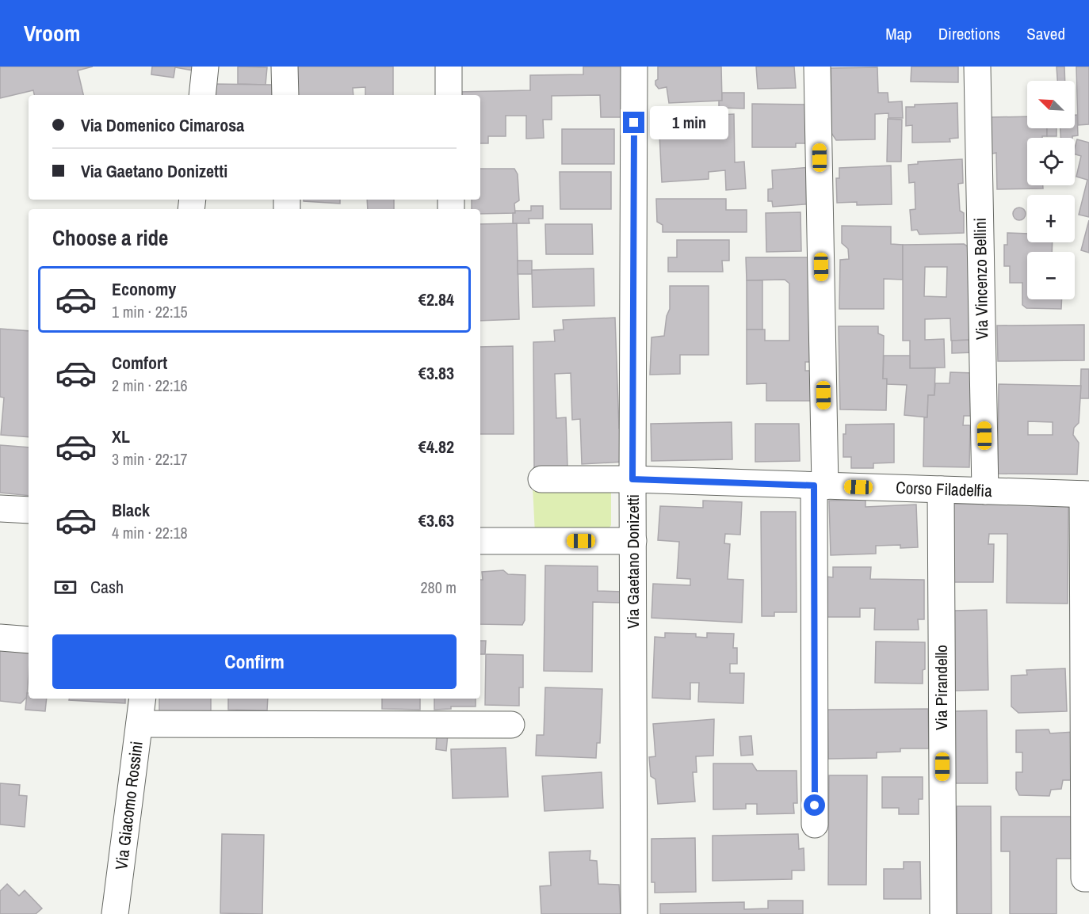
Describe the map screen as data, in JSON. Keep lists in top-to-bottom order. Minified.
{"streets":{"street":["Via Vincenzo Bellini","Corso Filadelfia","Via Gaetano Donizetti","Via Pirandello","Via Giacomo Rossini"]},"crossings":[["Via Vincenzo Bellini","Corso Filadelfia"],["Corso Filadelfia","Via Gaetano Donizetti"],["Corso Filadelfia","Via Pirandello"]],"north":"top left","page":{"header":"Vroom","nav":["Map","Directions","Saved"],"map_buttons":["+","−"],"banner":["Via Domenico Cimarosa","Via Gaetano Donizetti"],"bubble":"1 min","heading":"Choose a ride","list":[{"name":"Economy","note":"1 min · 22:15","value":"€2.84"},{"name":"Comfort","note":"2 min · 22:16","value":"€3.83"},{"name":"XL","note":"3 min · 22:17","value":"€4.82"},{"name":"Black","note":"4 min · 22:18","value":"€3.63"}],"pay":["Cash","280 m"],"buttons":"Confirm"}}
